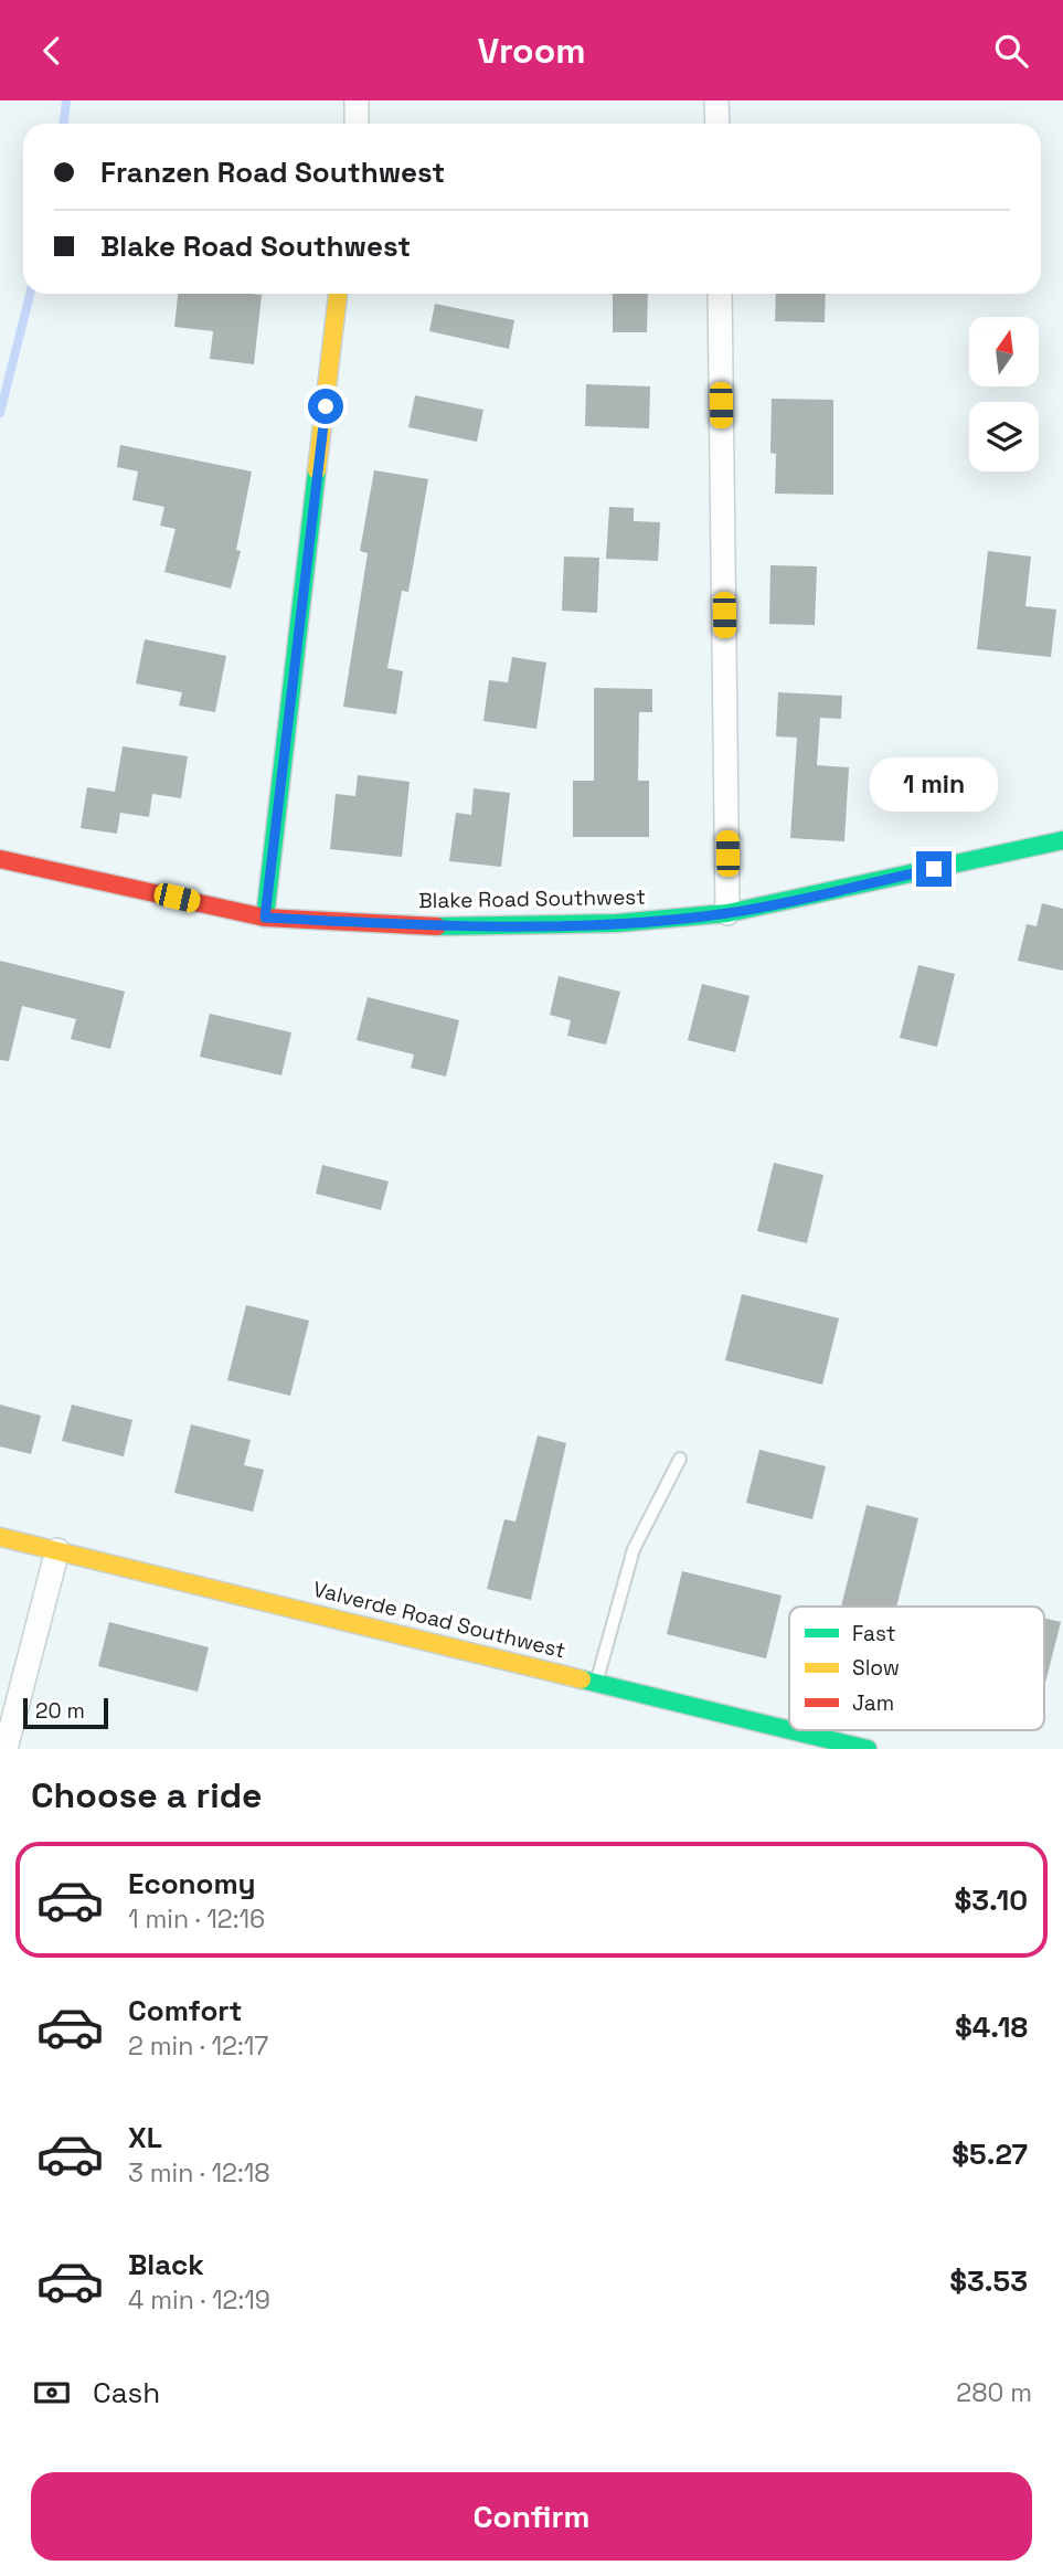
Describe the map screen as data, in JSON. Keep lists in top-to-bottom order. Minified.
{"streets":{"street":["Blake Road Southwest","Valverde Road Southwest"]},"legend":["Fast","Slow","Jam"],"scale_bar":"20 m","north":"top","page":{"header":"Vroom","banner":["Franzen Road Southwest","Blake Road Southwest"],"bubble":"1 min","scale":"20 m","heading":"Choose a ride","list":[{"name":"Economy","note":"1 min · 12:16","value":"$3.10"},{"name":"Comfort","note":"2 min · 12:17","value":"$4.18"},{"name":"XL","note":"3 min · 12:18","value":"$5.27"},{"name":"Black","note":"4 min · 12:19","value":"$3.53"}],"pay":["Cash","280 m"],"buttons":"Confirm"}}
